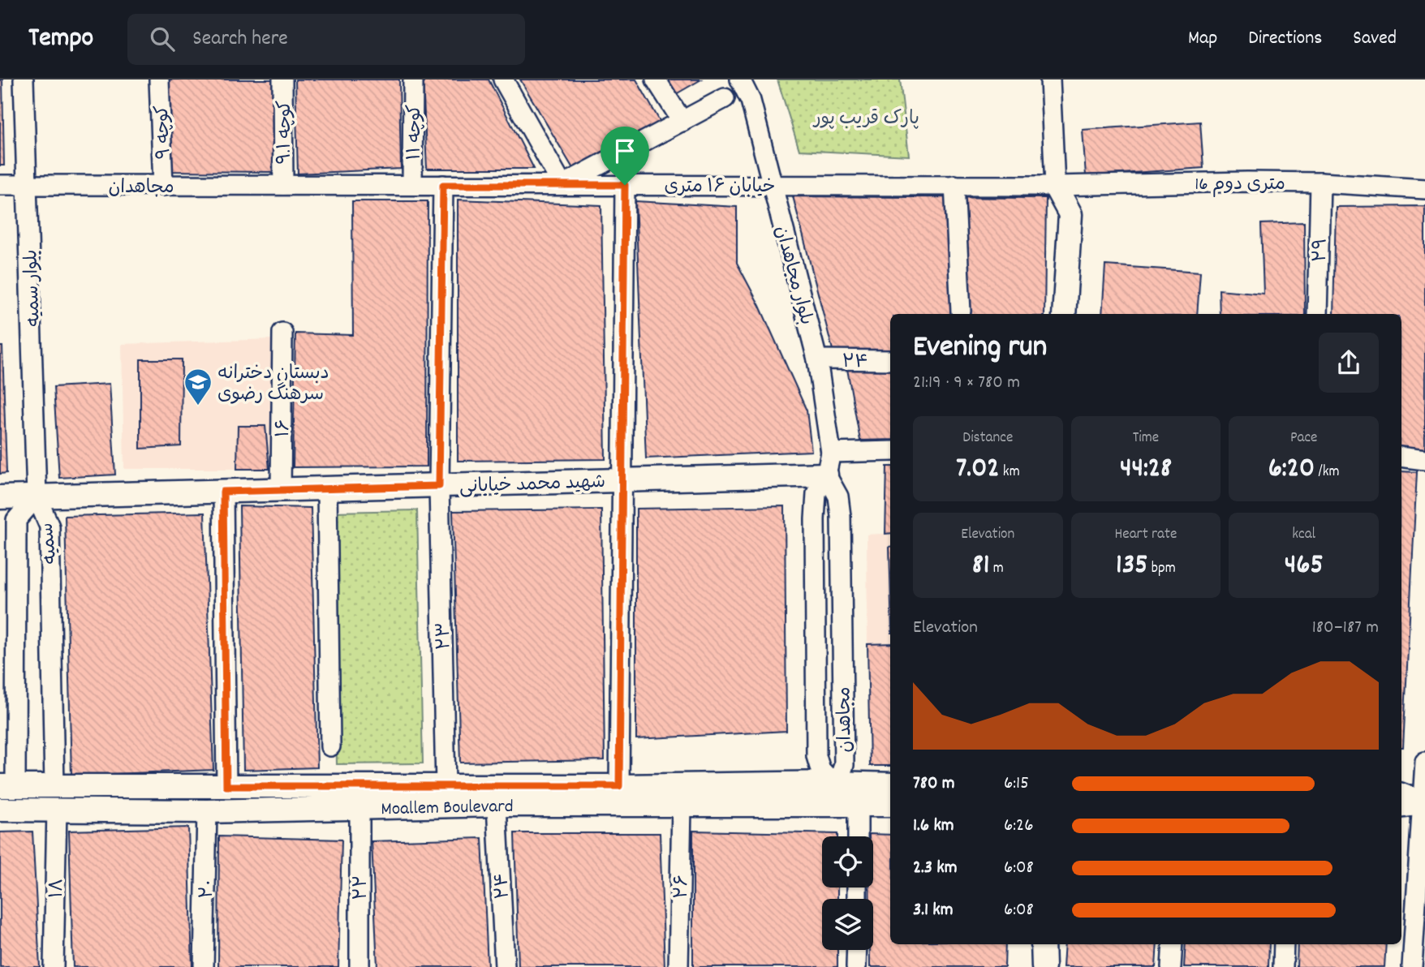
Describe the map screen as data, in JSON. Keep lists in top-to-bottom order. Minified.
{"streets":{"street":["کوچه ۹","کوچه ۹.۱","کوچه ۱۱","16 متری دوم","خیابان ۱۶ متری","مجاهدان","۲۹","بلوار مجاهدان","بلوار سمیه","۲۴","۱۶","شهید محمد خیابانی","سمیه","۲۳","Moallem Boulevard","۲۶","۲۲","۱۸","۲۰"]},"crossings":[["کوچه ۹","مجاهدان"],["کوچه ۹.۱","خیابان ۱۶ متری"],["کوچه ۹.۱","مجاهدان"],["کوچه ۱۱","خیابان ۱۶ متری"],["16 متری دوم","خیابان ۱۶ متری"],["16 متری دوم","۲۹"],["خیابان ۱۶ متری","مجاهدان"],["خیابان ۱۶ متری","بلوار مجاهدان"],["مجاهدان","بلوار مجاهدان"],["مجاهدان","بلوار سمیه"],["مجاهدان","شهید محمد خیابانی"],["مجاهدان","Moallem Boulevard"],["بلوار مجاهدان","۲۴"],["بلوار مجاهدان","شهید محمد خیابانی"],["بلوار سمیه","شهید محمد خیابانی"],["بلوار سمیه","سمیه"],["۲۴","Moallem Boulevard"],["۱۶","شهید محمد خیابانی"],["شهید محمد خیابانی","سمیه"],["شهید محمد خیابانی","۲۳"],["سمیه","Moallem Boulevard"],["۲۳","Moallem Boulevard"],["Moallem Boulevard","۲۶"],["Moallem Boulevard","۲۲"],["Moallem Boulevard","۱۸"],["Moallem Boulevard","۲۰"]],"parks":["پارک قریب پور"],"places":{"school or university":["دبستان دخترانه سرهنگ رضوی"]},"page":{"header":"Tempo","search":"Search here","nav":["Map","Directions","Saved"],"heading":["Evening run","21:19 · 9 × 780 m"],"stats":[["Distance","7.02 km"],["Time","44:28"],["Pace","6:20 /km"],["Elevation","81 m"],["Heart rate","135 bpm"],["kcal","465"]],"chart":["Elevation","180–187 m"],"list":[{"name":"780 m","note":"6:15"},{"name":"1.6 km","note":"6:26"},{"name":"2.3 km","note":"6:08"},{"name":"3.1 km","note":"6:08"}]}}
